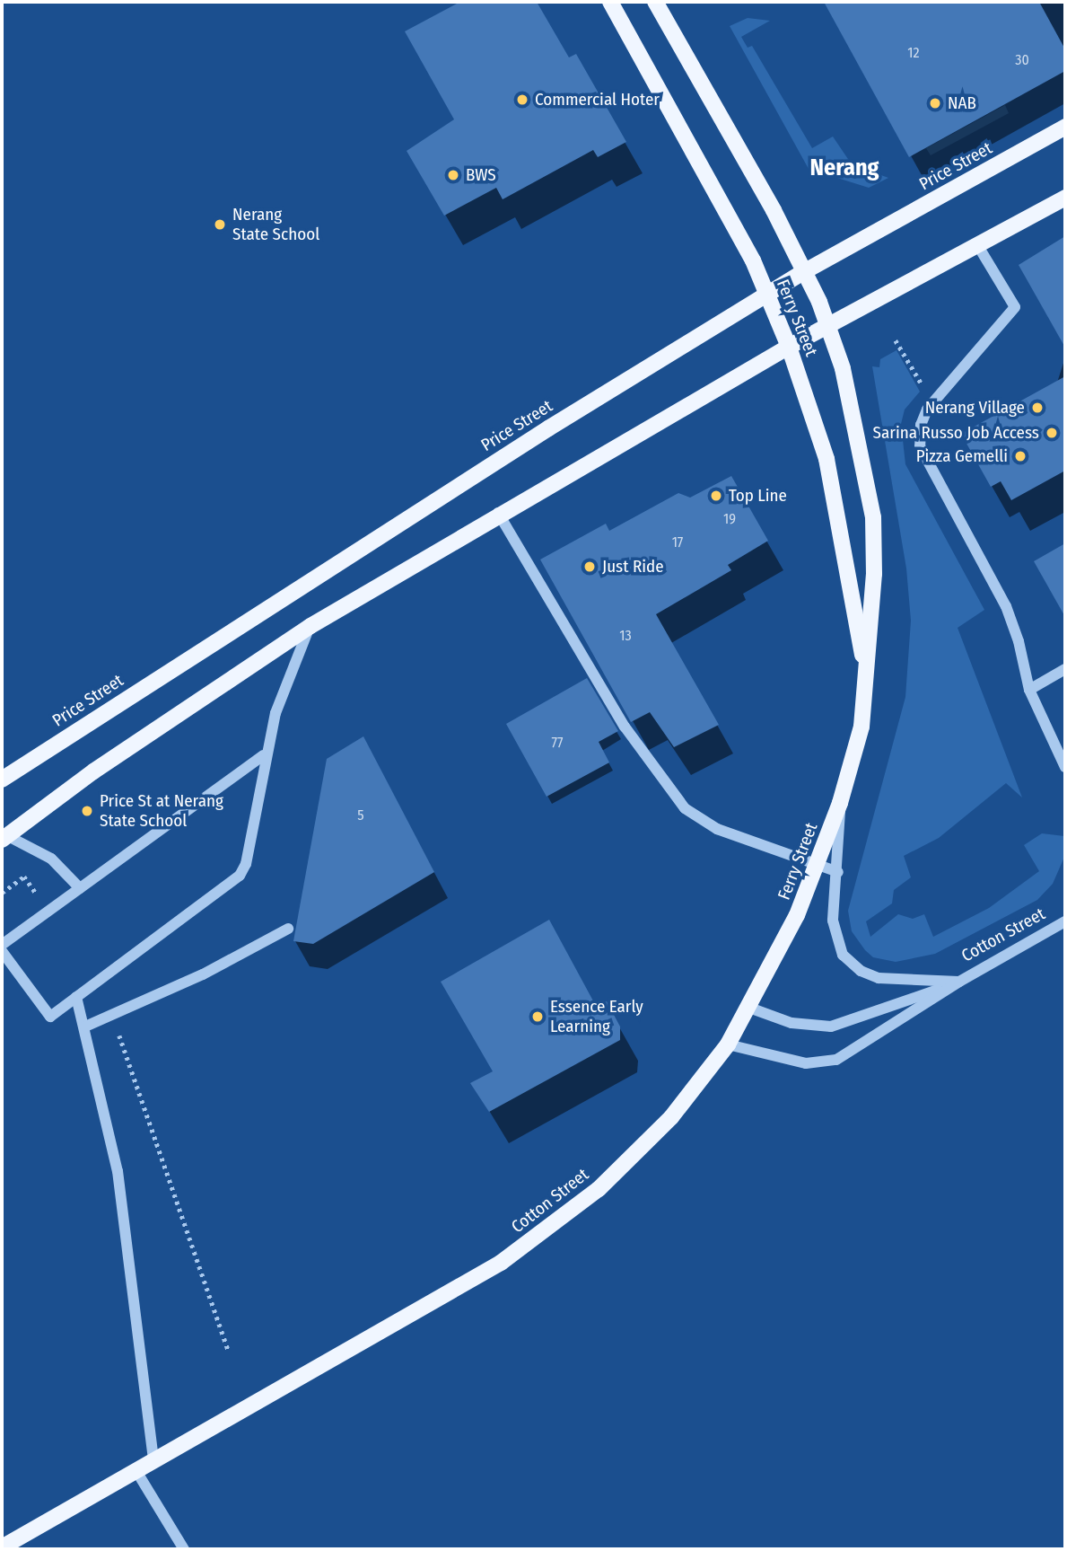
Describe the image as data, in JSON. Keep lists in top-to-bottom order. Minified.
{"streets":{"main road":["Price Street","Ferry Street","Cotton Street"]},"crossings":[["Price Street","Ferry Street"],["Ferry Street","Cotton Street"]],"districts":["Nerang"],"places":["Commercial Hoter","NAB","BWS","Nerang State School","Nerang Village","Sarina Russo Job Access","Pizza Gemelli","Top Line","Just Ride","Price St at Nerang State School","Essence Early Learning"],"house_numbers":["12","30","19","17","13","77","5"]}
